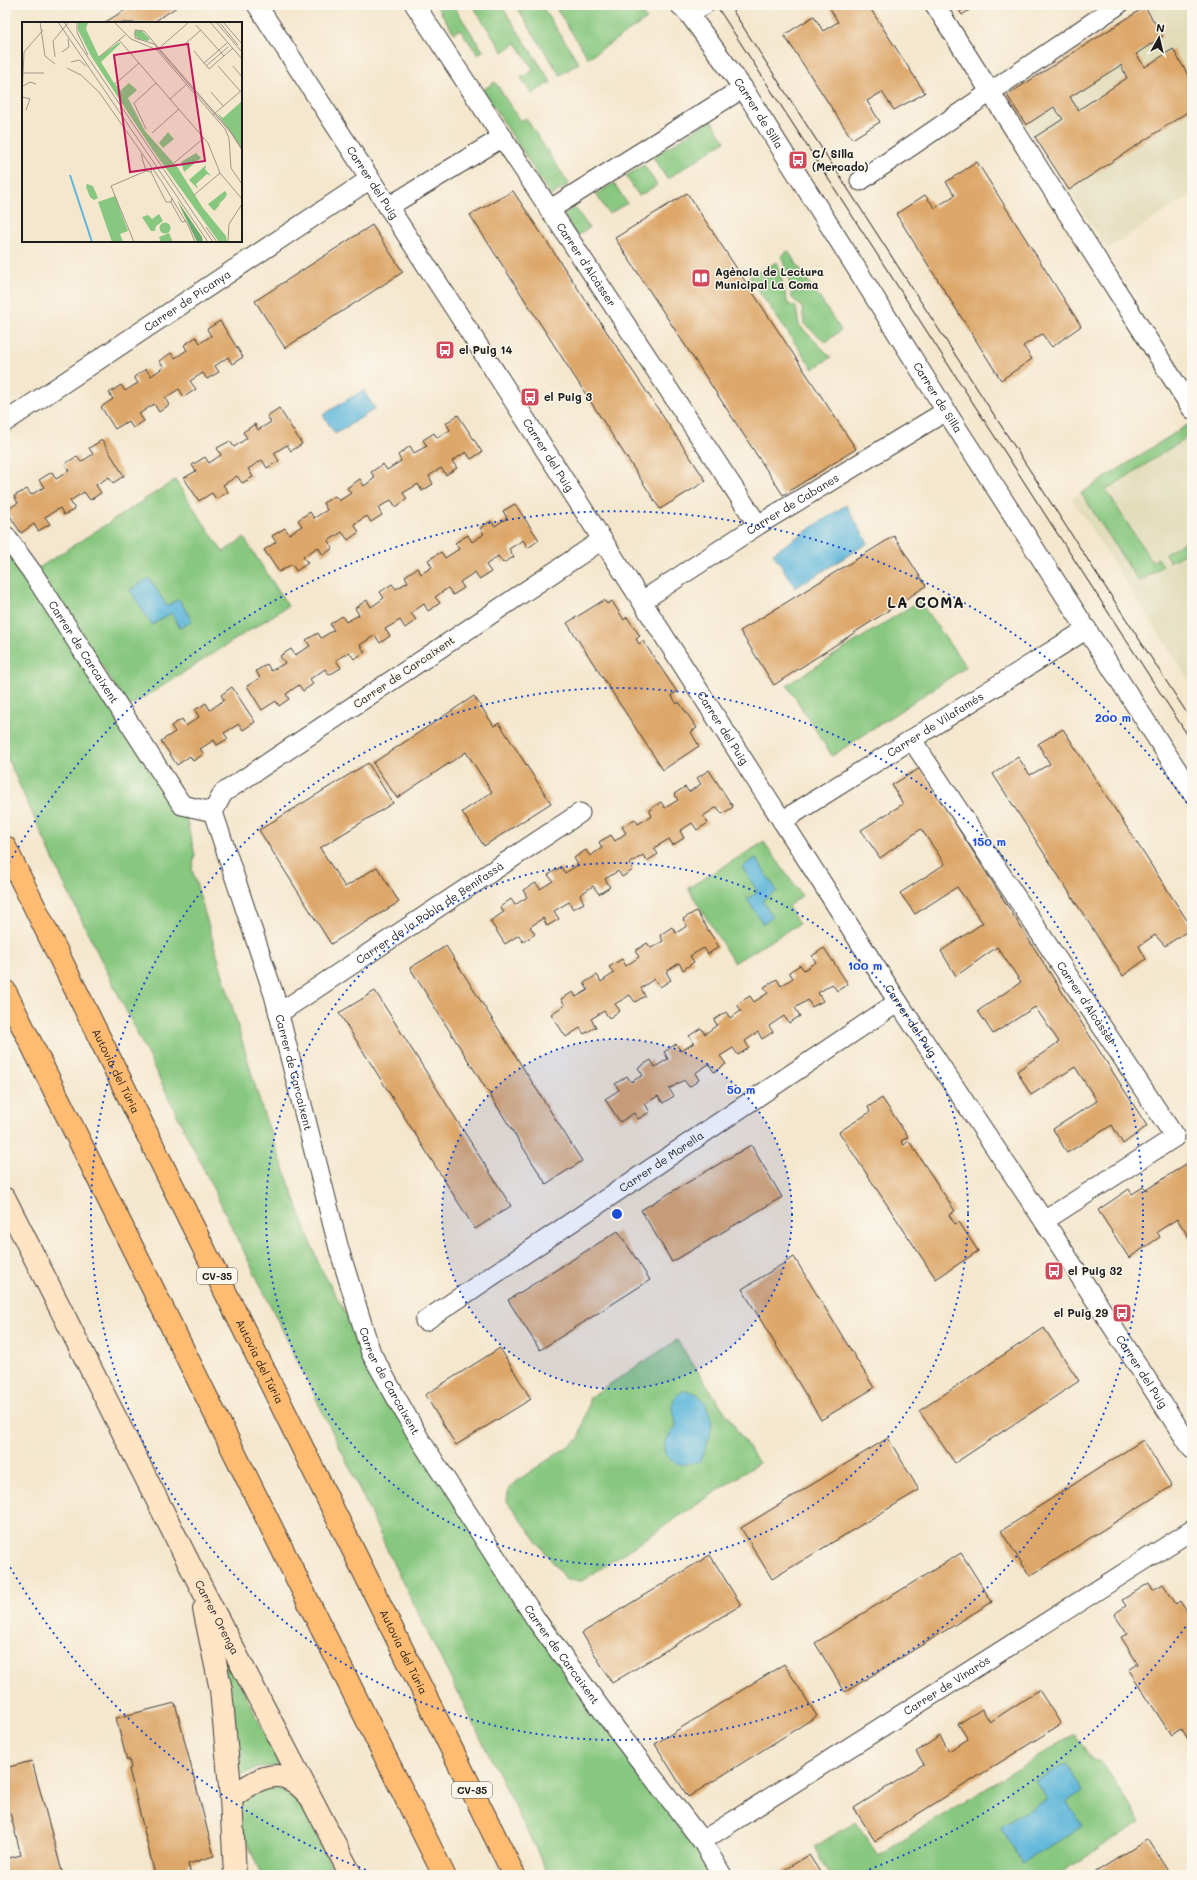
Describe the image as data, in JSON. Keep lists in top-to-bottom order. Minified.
{"streets":{"highway":["Autovia del Túria","CV-35"],"street":["Carrer de Silla","Carrer del Puig","Carrer d'Alcàsser","Carrer de Picanya","Carrer de Cabanes","Carrer de Carcaixent","Carrer de Vilafamés","Carrer de la Pobla de Benifassà","Carrer de Morella","Carrer Orenga","Carrer de Vinaròs"]},"crossings":[["Carrer de Silla","Carrer de Cabanes"],["Carrer de Silla","Carrer de Vilafamés"],["Carrer del Puig","Carrer d'Alcàsser"],["Carrer del Puig","Carrer de Picanya"],["Carrer del Puig","Carrer de Cabanes"],["Carrer del Puig","Carrer de Carcaixent"],["Carrer del Puig","Carrer de Vilafamés"],["Carrer del Puig","Carrer de Morella"],["Carrer d'Alcàsser","Carrer de Cabanes"],["Carrer d'Alcàsser","Carrer de Vilafamés"],["Carrer de Carcaixent","Carrer de la Pobla de Benifassà"],["Carrer de Carcaixent","Carrer de Vinaròs"]],"districts":["LA COMA"],"places":{"bus stop":["C/ Silla (Mercado)","el Puig 14","el Puig 3","el Puig 32","el Puig 29"],"library":["Agència de Lectura Municipal La Coma"]},"north":"top","rings":["200 m","150 m","100 m","50 m"]}
